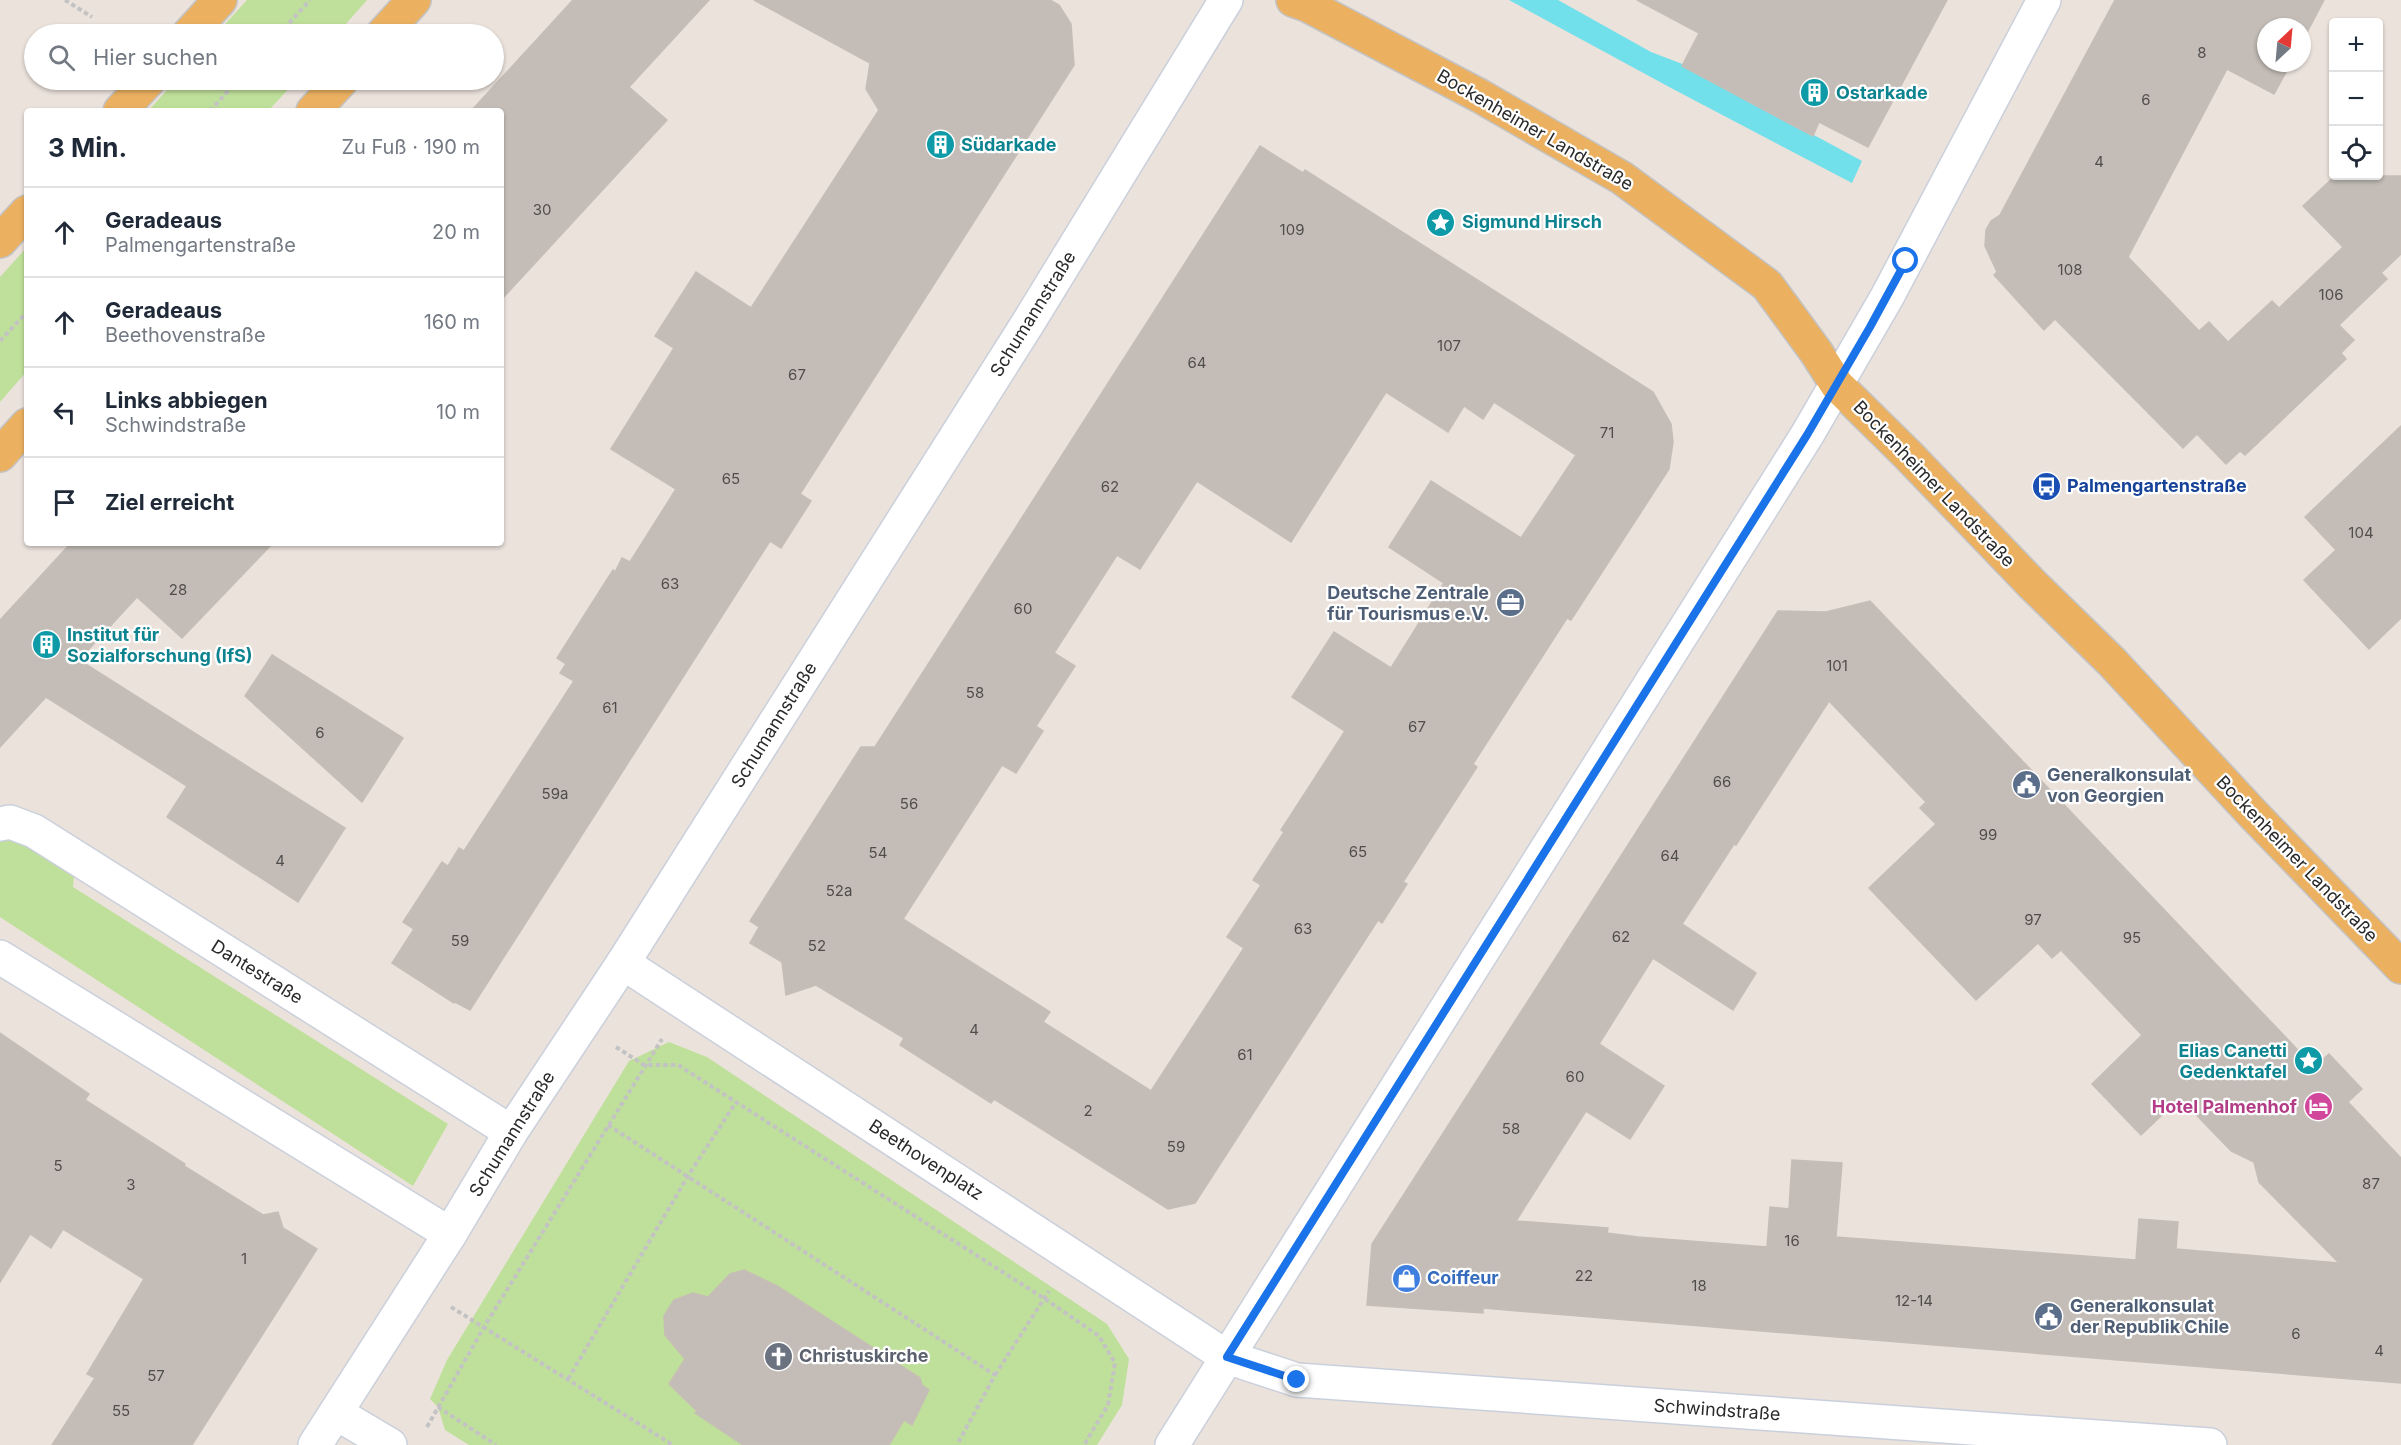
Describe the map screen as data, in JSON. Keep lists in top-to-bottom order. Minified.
{"streets":{"main road":["Bockenheimer Landstraße"],"street":["Schumannstraße","Dantestraße","Beethovenplatz","Schwindstraße"]},"crossings":[["Schumannstraße","Dantestraße"],["Schumannstraße","Beethovenplatz"],["Beethovenplatz","Schwindstraße"]],"places":{"building":["Ostarkade","Südarkade","Institut für Sozialforschung (IfS)"],"place":["Sigmund Hirsch","Elias Canetti Gedenktafel"],"bus stop":["Palmengartenstraße"],"office":["Deutsche Zentrale für Tourismus e.V."],"public building":["Generalkonsulat von Georgien","Generalkonsulat der Republik Chile"],"hotel":["Hotel Palmenhof"],"shop":["Coiffeur"],"church":["Christuskirche"]},"house_numbers":["8","6","4","30","109","108","106","107","64","67","71","65","62","104","63","28","60","101","58","61","67","6","66","59a","56","99","65","54","64","4","52a","97","63","62","95","59","52","4","61","60","2","58","59","5","87","3","16","1","22","18","12-14","6","4","57","55"],"north":"top right","page":{"map_buttons":["+","−"],"search":"Hier suchen","heading":["3 Min.","Zu Fuß · 190 m"],"list":[["Geradeaus","Palmengartenstraße","20 m"],["Geradeaus","Beethovenstraße","160 m"],["Links abbiegen","Schwindstraße","10 m"],"Ziel erreicht"]}}
